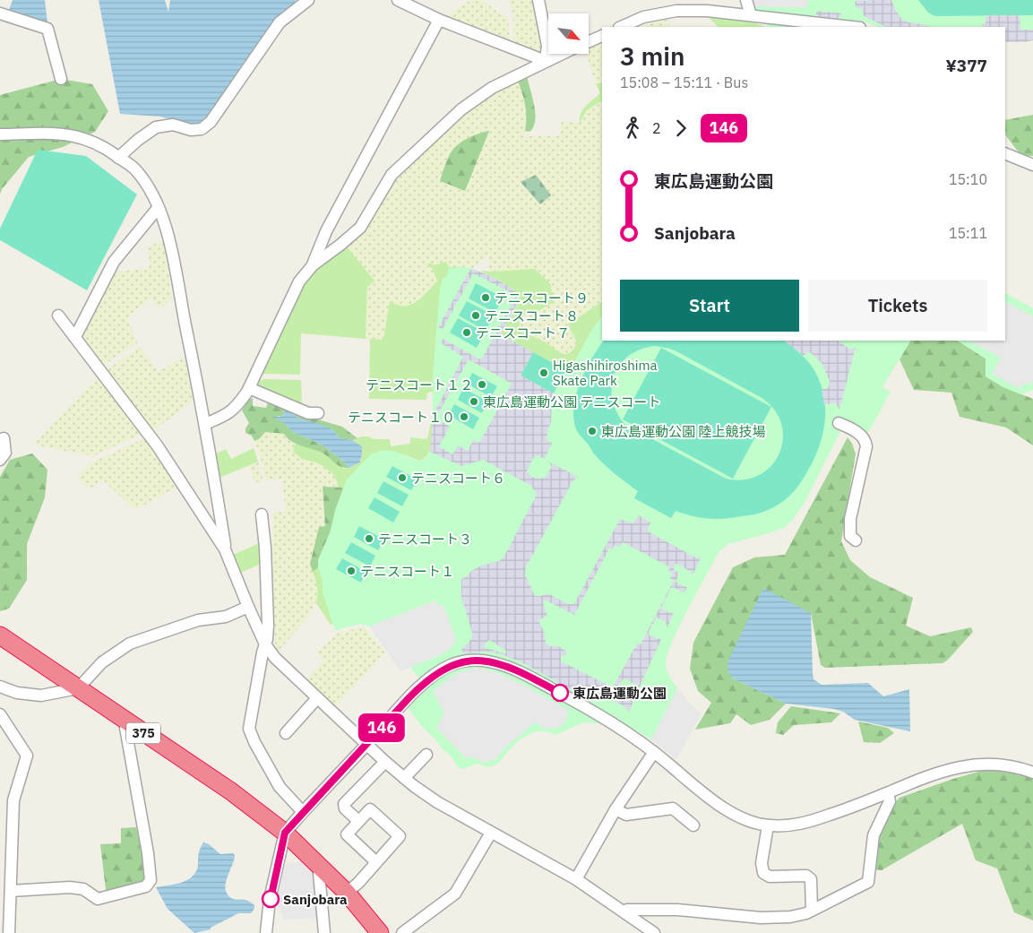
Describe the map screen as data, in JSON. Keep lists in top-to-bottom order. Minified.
{"streets":{"highway":["375"]},"places":["テニスコート９","テニスコート８","テニスコート７","Higashihiroshima Skate Park","テニスコート１２","東広島運動公園 テニスコート","テニスコート１０","東広島運動公園 陸上競技場","テニスコート６","テニスコート３","テニスコート１","東広島運動公園","Sanjobara"],"lines":["bus line 146"],"north":"bottom right","page":{"on_map":"146","heading":["3 min","15:08 – 15:11 · Bus","¥377"],"legs":["2","146"],"list":[{"name":"東広島運動公園","value":"15:10"},{"name":"Sanjobara","value":"15:11"}],"buttons":["Start","Tickets"]}}
